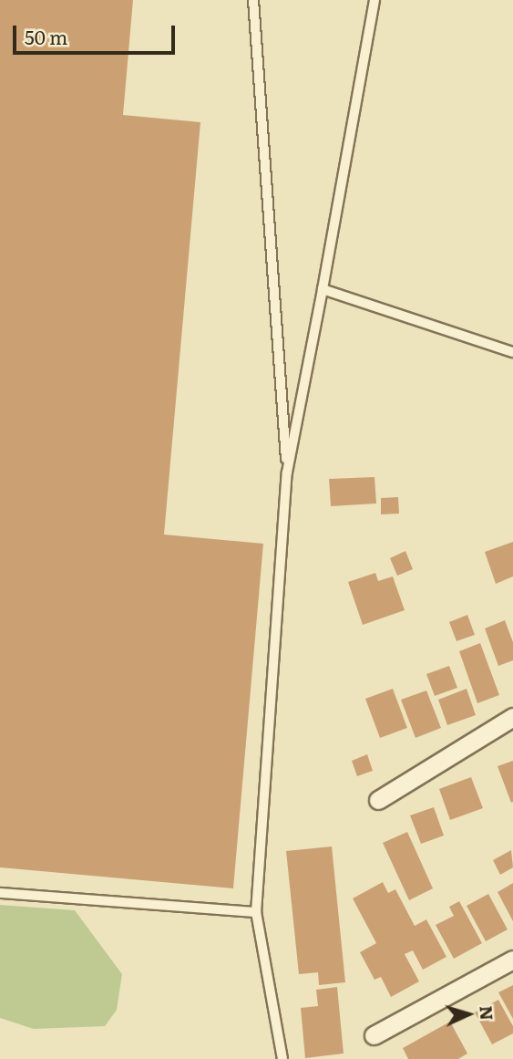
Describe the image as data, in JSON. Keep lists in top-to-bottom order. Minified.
{"scale_bar":"50 m","north":"right"}
